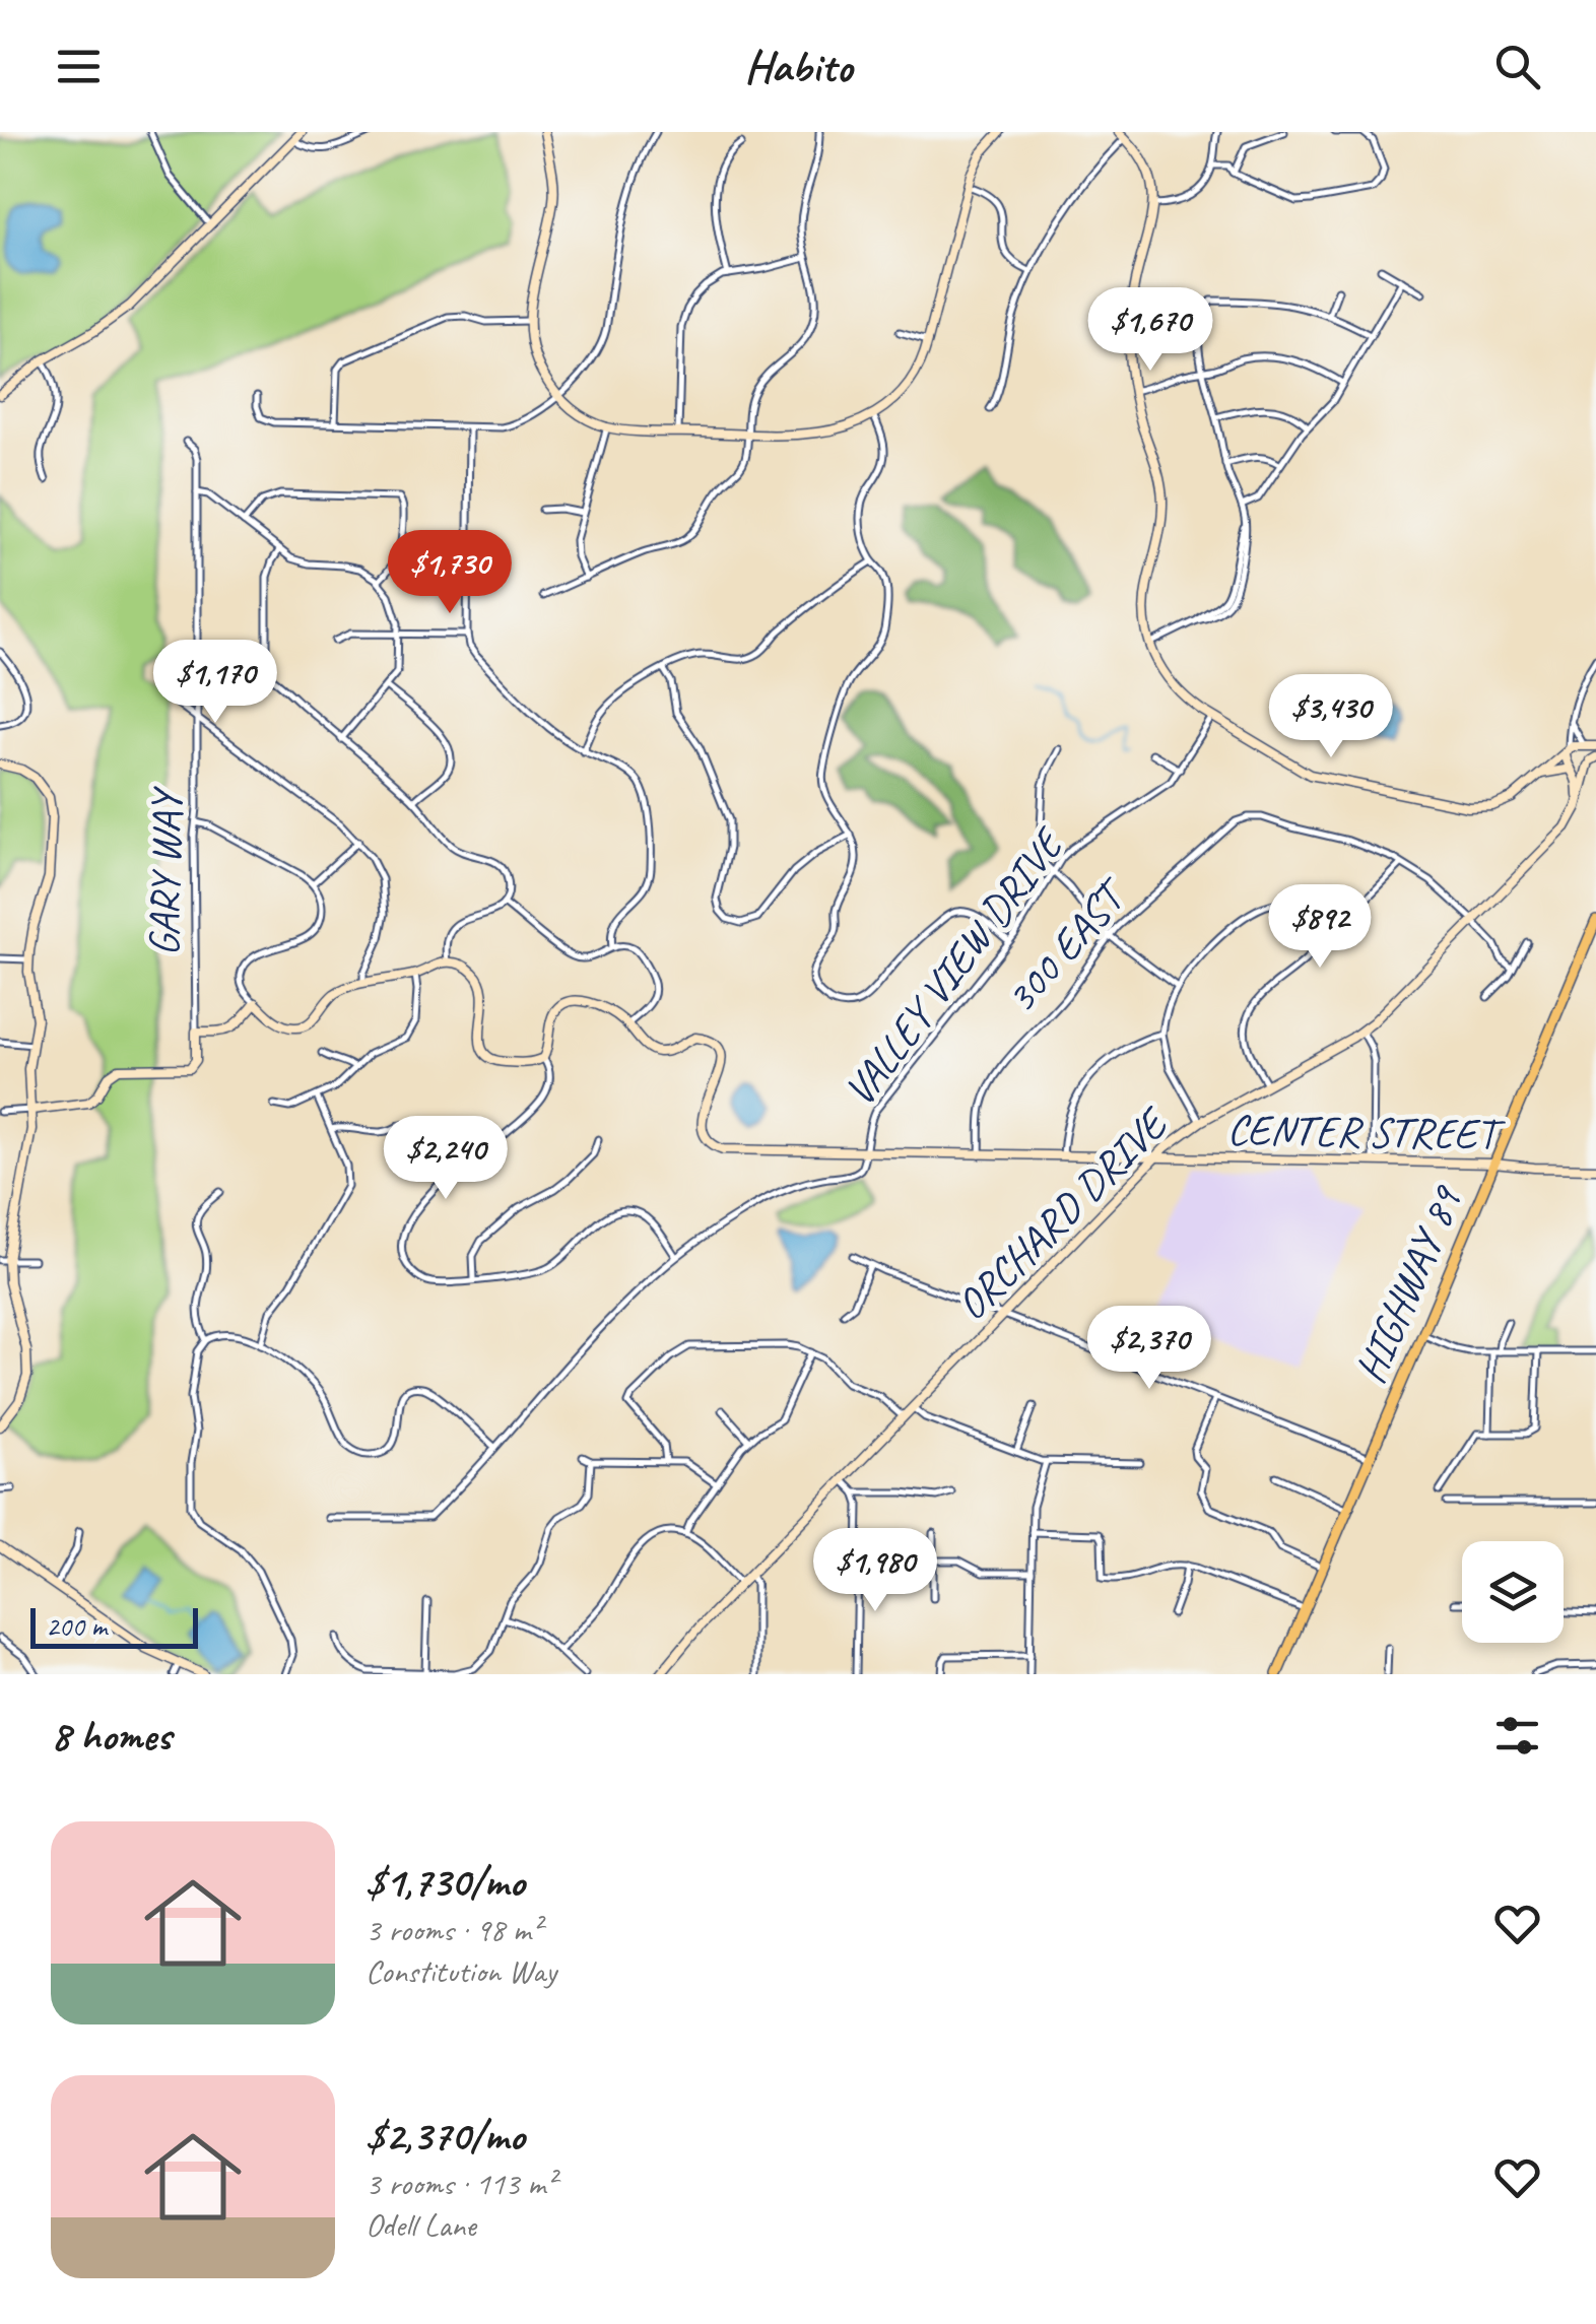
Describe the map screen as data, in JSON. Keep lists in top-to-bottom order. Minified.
{"streets":{"main road":["GARY WAY","CENTER STREET","ORCHARD DRIVE","HIGHWAY 89"],"street":["300 EAST","VALLEY VIEW DRIVE"]},"crossings":[["300 EAST","CENTER STREET"],["VALLEY VIEW DRIVE","CENTER STREET"],["CENTER STREET","ORCHARD DRIVE"],["CENTER STREET","HIGHWAY 89"]],"scale_bar":"200 m","page":{"header":"Habito","price":["$1,670","$1,730","$1,170","$3,430","$892","$2,240","$2,370","$1,980"],"scale":"200 m","heading":"8 homes","list":[{"name":"$1,730/mo","note":"3 rooms · 98 m² · Constitution Way"},{"name":"$2,370/mo","note":"3 rooms · 113 m² · Odell Lane"}]}}
